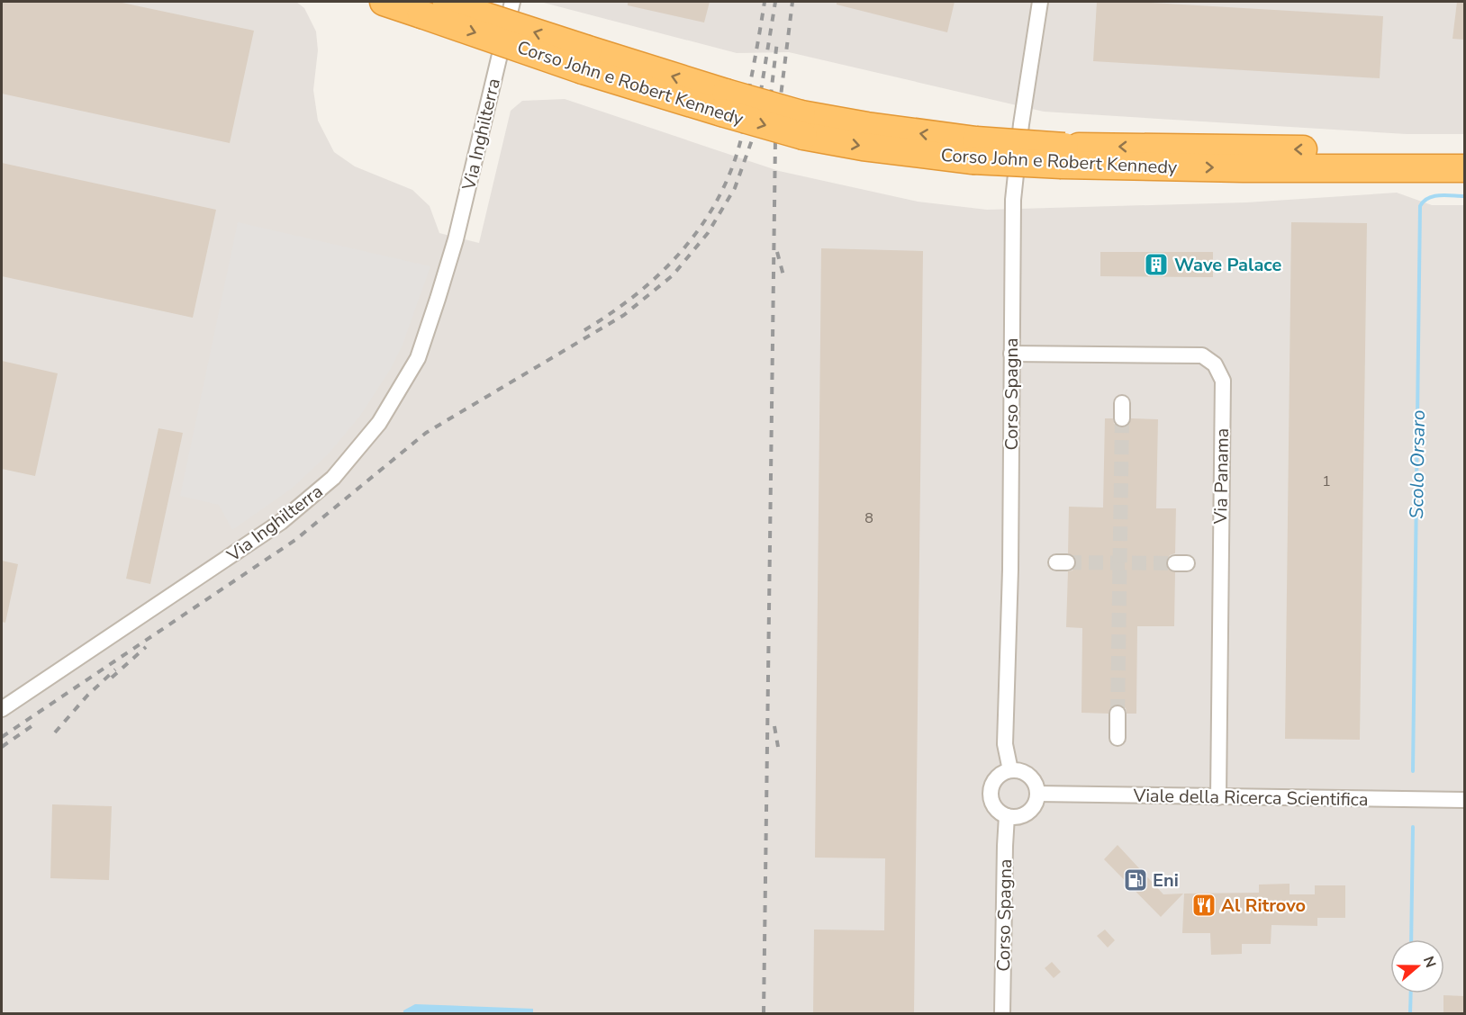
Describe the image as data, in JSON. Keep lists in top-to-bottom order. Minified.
{"streets":{"highway":["Corso John e Robert Kennedy"],"street":["Via Inghilterra","Corso Spagna","Via Panama","Viale della Ricerca Scientifica"]},"crossings":[["Corso Spagna","Via Panama"],["Corso Spagna","Viale della Ricerca Scientifica"],["Via Panama","Viale della Ricerca Scientifica"]],"water":["Scolo Orsaro"],"places":{"building":["Wave Palace"],"fuel station":["Eni"],"restaurant":["Al Ritrovo"]},"house_numbers":["1","8"],"north":"right"}
